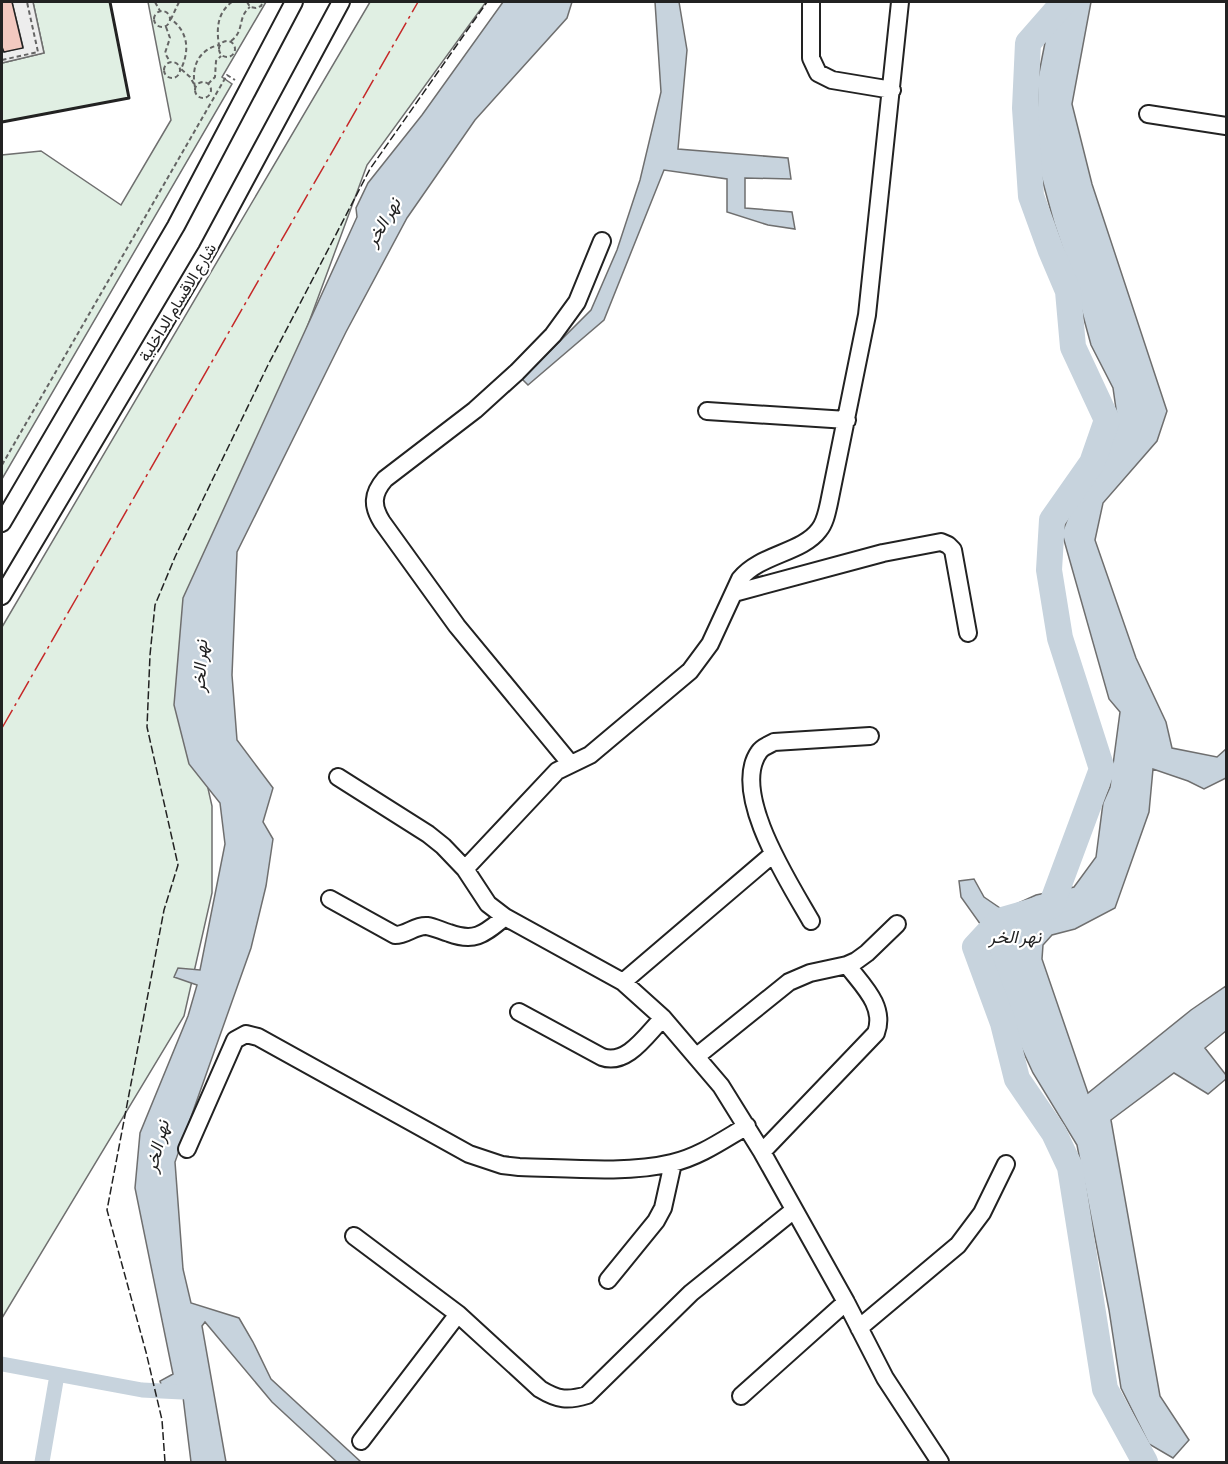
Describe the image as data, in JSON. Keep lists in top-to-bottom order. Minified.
{"streets":{"street":["شارع الاقسام الداخلية"]},"water":["نهر الخر"]}
